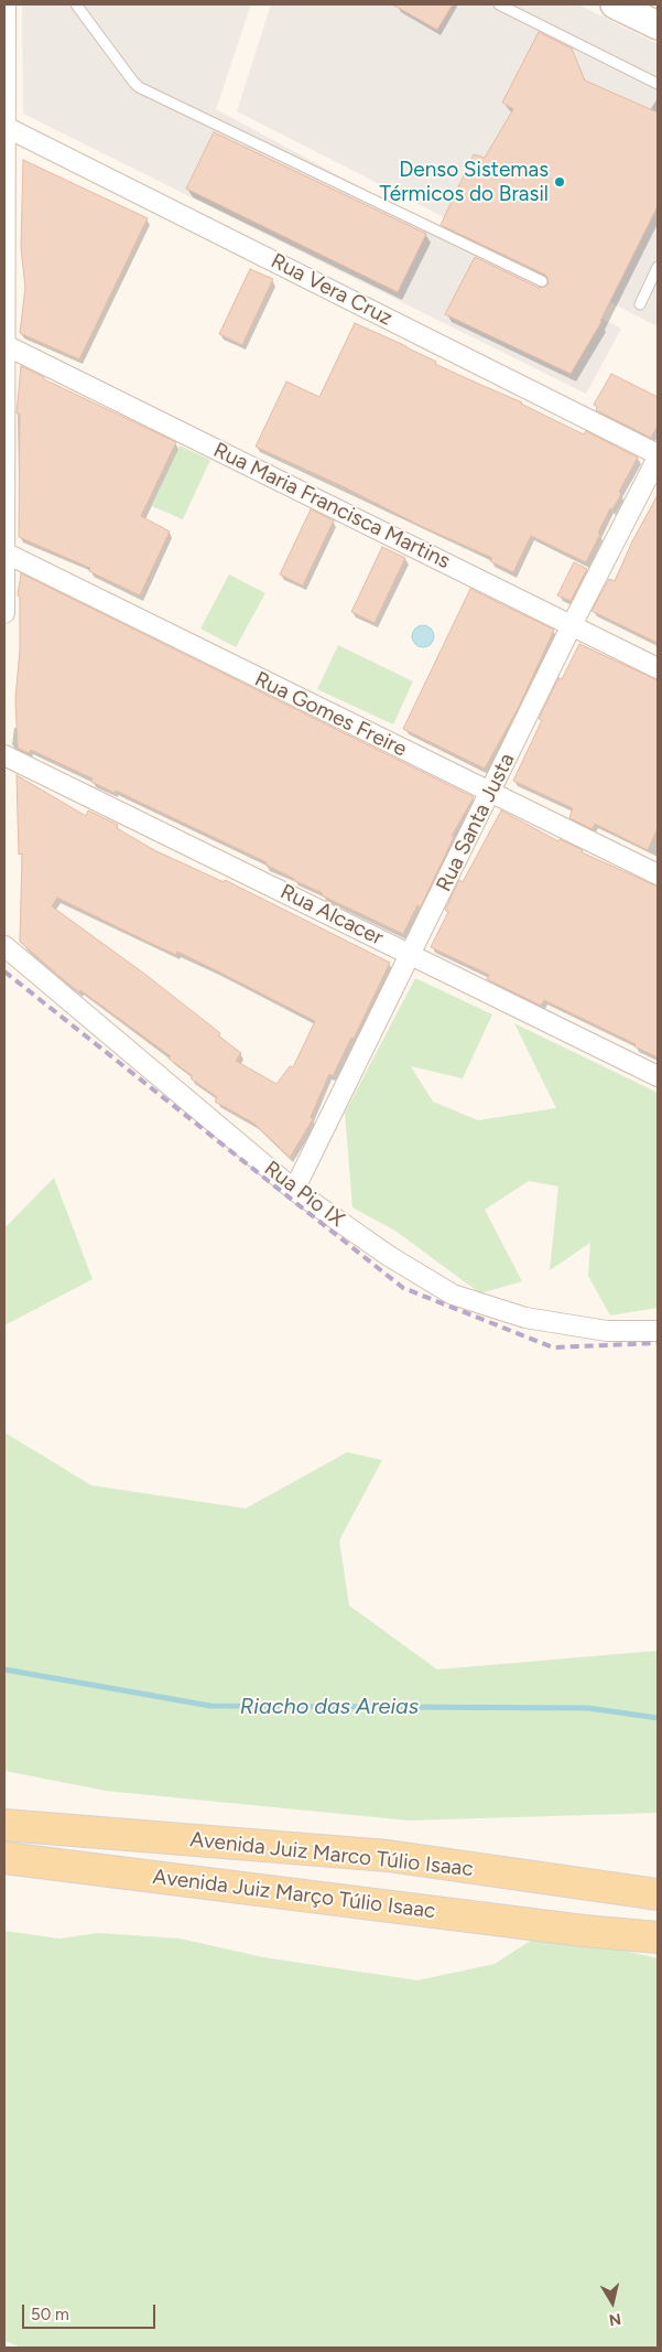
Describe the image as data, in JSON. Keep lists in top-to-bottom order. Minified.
{"streets":{"main road":["Avenida Juiz Marco Túlio Isaac","Avenida Juiz Março Túlio Isaac"],"street":["Rua Vera Cruz","Rua Maria Francisca Martins","Rua Gomes Freire","Rua Santa Justa","Rua Alcacer","Rua Pio IX"]},"crossings":[["Rua Vera Cruz","Rua Santa Justa"],["Rua Maria Francisca Martins","Rua Santa Justa"],["Rua Gomes Freire","Rua Santa Justa"],["Rua Santa Justa","Rua Alcacer"],["Rua Santa Justa","Rua Pio IX"]],"water":["Riacho das Areias"],"places":["Denso Sistemas Térmicos do Brasil"],"scale_bar":"50 m","north":"bottom"}
